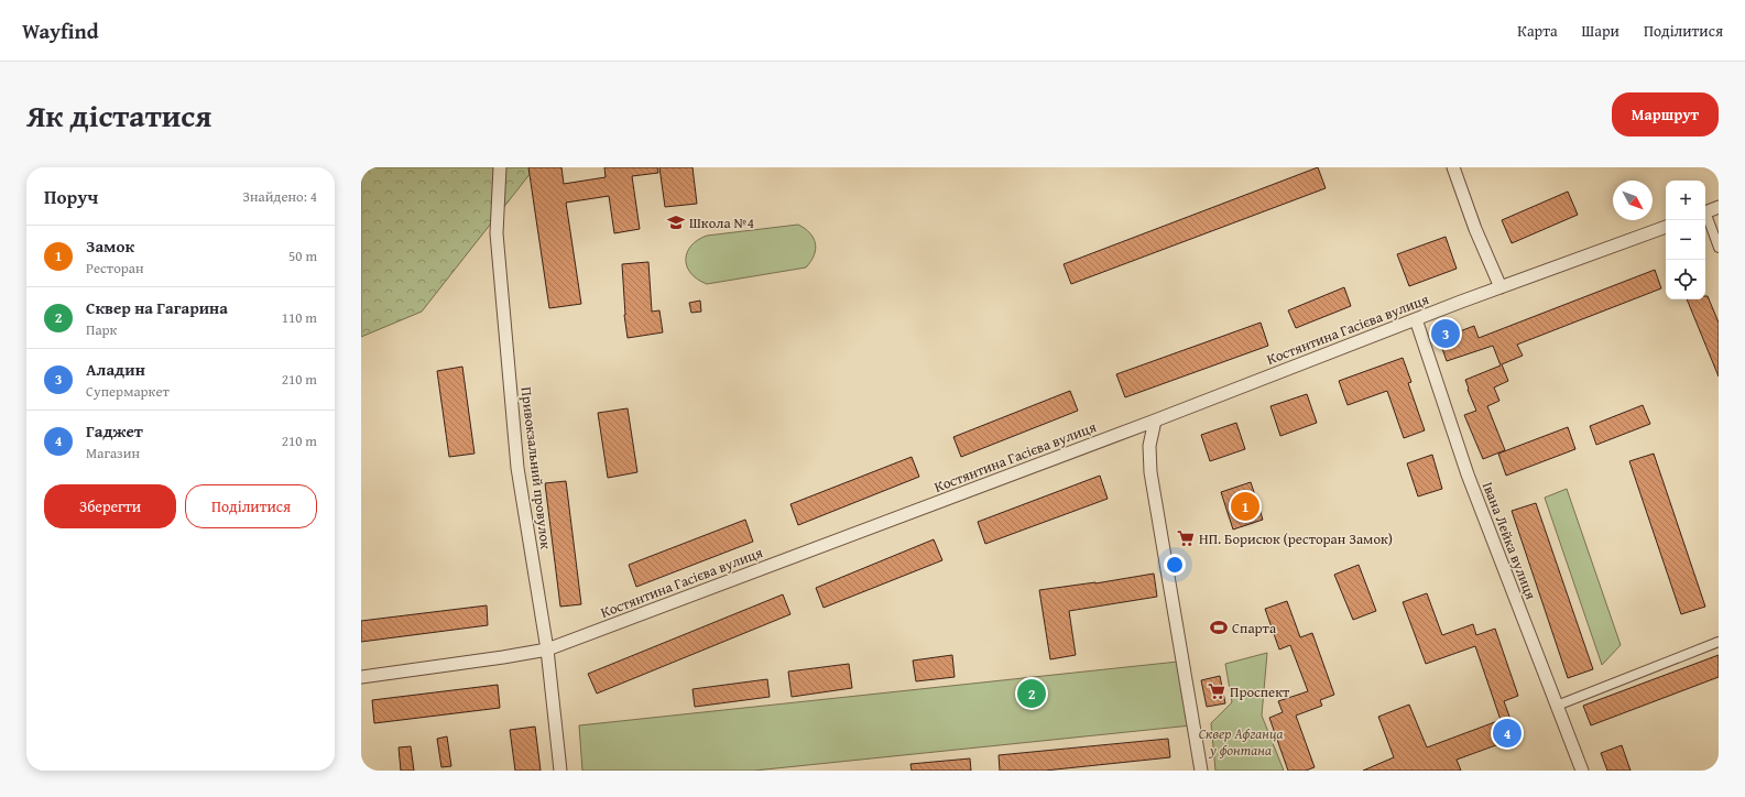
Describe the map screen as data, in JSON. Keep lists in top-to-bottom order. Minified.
{"streets":{"street":["Костянтина Гасієва вулиця","Привокзальний провулок","Івана Лейка вулиця"]},"crossings":[["Костянтина Гасієва вулиця","Привокзальний провулок"],["Костянтина Гасієва вулиця","Івана Лейка вулиця"]],"parks":["Сквер Афганца у фонтана"],"places":{"school or university":["Школа №4"],"supermarket":["НП. Борисюк (ресторан Замок)","Проспект"],"sports":["Спарта"]},"north":"bottom right","page":{"header":"Wayfind","nav":["Карта","Шари","Поділитися"],"title":"Як дістатися","buttons":["Маршрут",["Зберегти","Поділитися"]],"heading":["Поруч","Знайдено: 4"],"map_buttons":["+","−"],"list":[{"mark":"1","name":"Замок","note":"Ресторан","value":"50 m"},{"mark":"2","name":"Сквер на Гагарина","note":"Парк","value":"110 m"},{"mark":"3","name":"Аладин","note":"Супермаркет","value":"210 m"},{"mark":"4","name":"Гаджет","note":"Магазин","value":"210 m"}],"pins":["3","1","2","4"]}}
